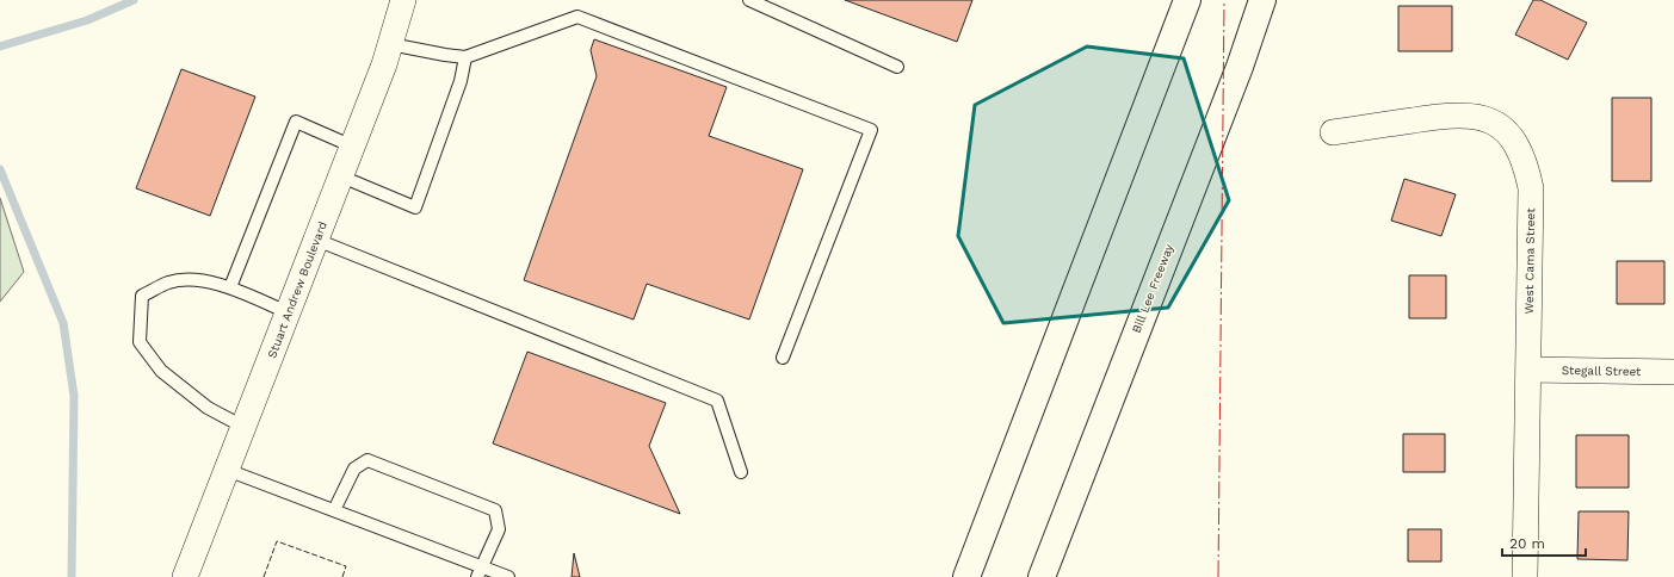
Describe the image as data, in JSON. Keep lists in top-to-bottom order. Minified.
{"streets":{"highway":["Bill Lee Freeway"],"street":["West Cama Street","Stuart Andrew Boulevard","Stegall Street"]},"crossings":[["West Cama Street","Stegall Street"]],"scale_bar":"20 m"}
